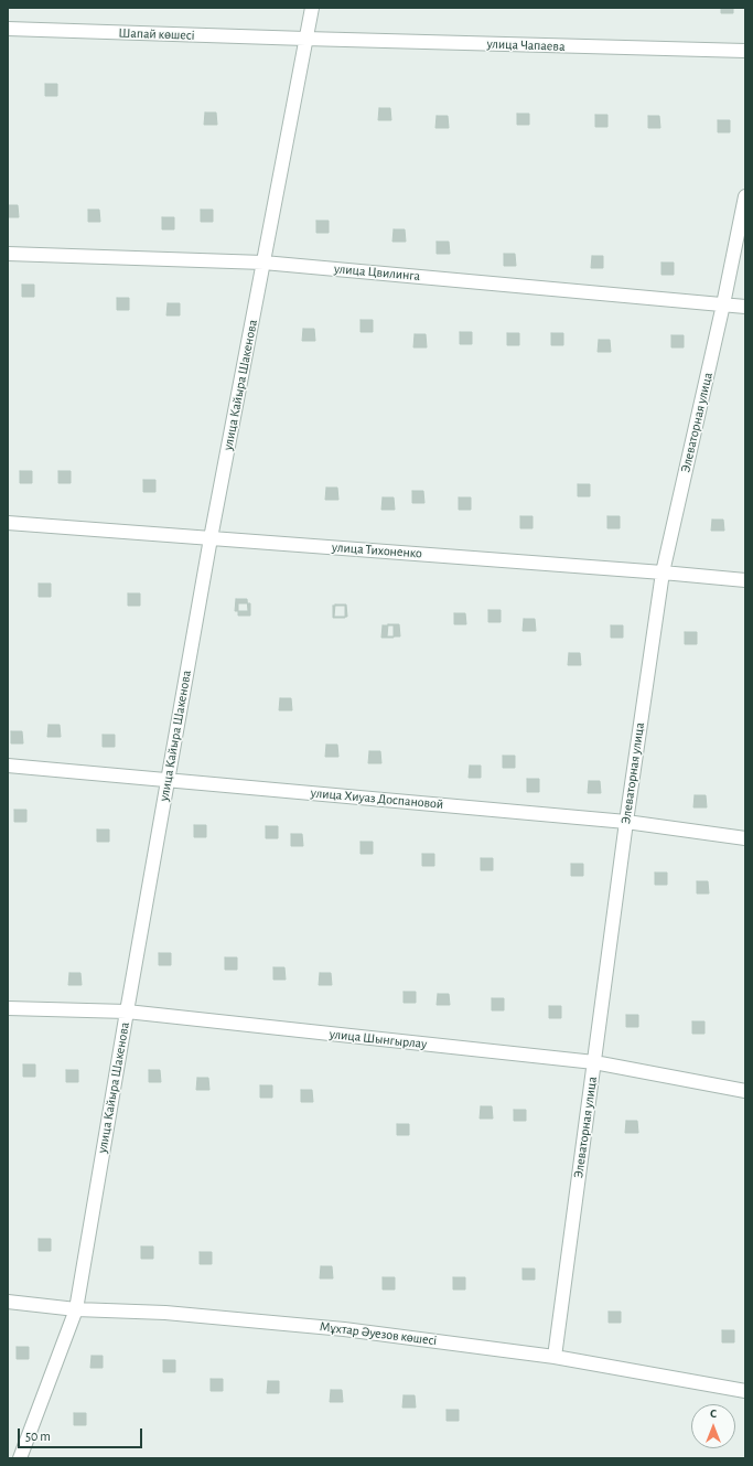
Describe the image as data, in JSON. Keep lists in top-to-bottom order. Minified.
{"streets":{"street":["Шапай көшесі","улица Чапаева","улица Цвилинга","улица Кайыра Шакенова","Элеваторная улица","улица Тихоненко","улица Хиуаз Доспановой","улица Шынгырлау","Мұхтар Әуезов көшесі"]},"crossings":[["Шапай көшесі","улица Чапаева"],["Шапай көшесі","улица Кайыра Шакенова"],["улица Чапаева","улица Кайыра Шакенова"],["улица Цвилинга","улица Кайыра Шакенова"],["улица Цвилинга","Элеваторная улица"],["улица Кайыра Шакенова","улица Тихоненко"],["улица Кайыра Шакенова","улица Хиуаз Доспановой"],["улица Кайыра Шакенова","улица Шынгырлау"],["улица Кайыра Шакенова","Мұхтар Әуезов көшесі"],["Элеваторная улица","улица Тихоненко"],["Элеваторная улица","улица Хиуаз Доспановой"],["Элеваторная улица","улица Шынгырлау"],["Элеваторная улица","Мұхтар Әуезов көшесі"]],"scale_bar":"50 m","north":"top"}
